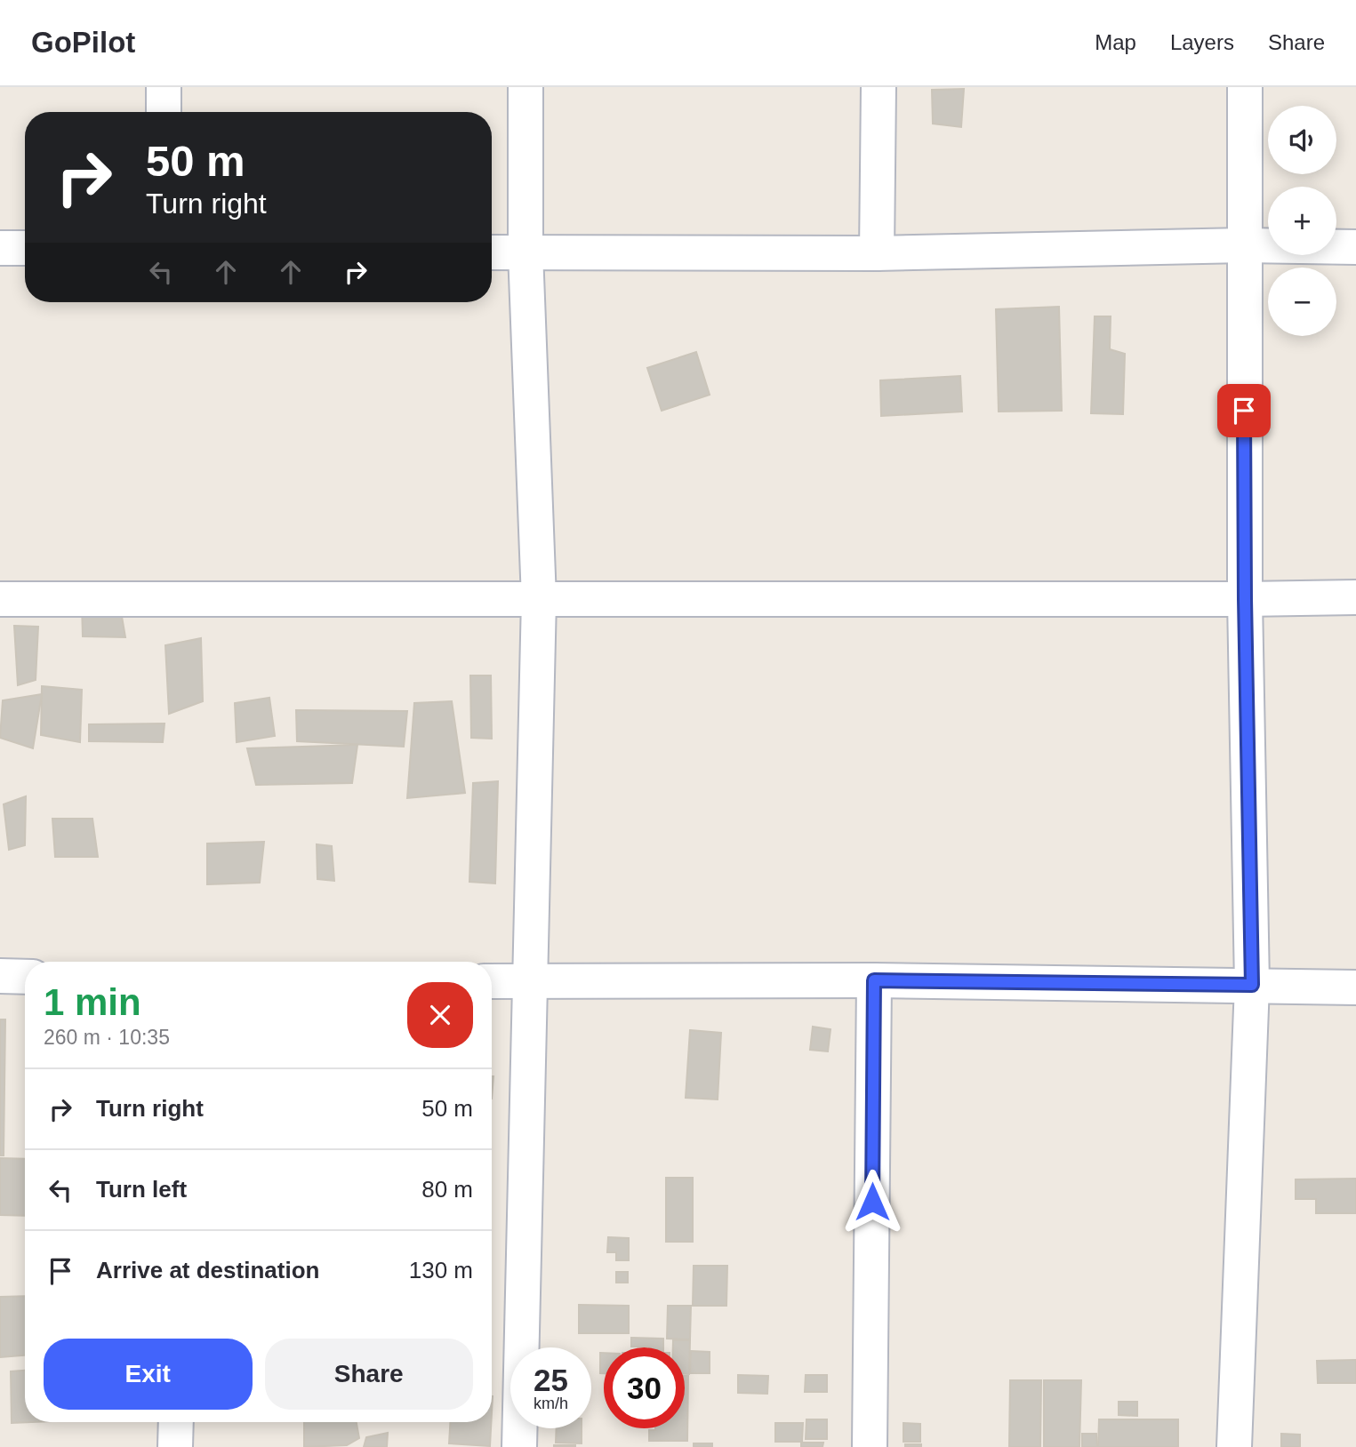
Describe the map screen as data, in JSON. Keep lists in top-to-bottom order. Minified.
{"page":{"header":"GoPilot","nav":["Map","Layers","Share"],"map_buttons":["+","−"],"turn":["50 m","Turn right"],"heading":["1 min","260 m · 10:35"],"list":[{"name":"Turn right","value":"50 m"},{"name":"Turn left","value":"80 m"},{"name":"Arrive at destination","value":"130 m"}],"buttons":["Exit","Share"],"speed":"25 km/h","limit":"30"}}
